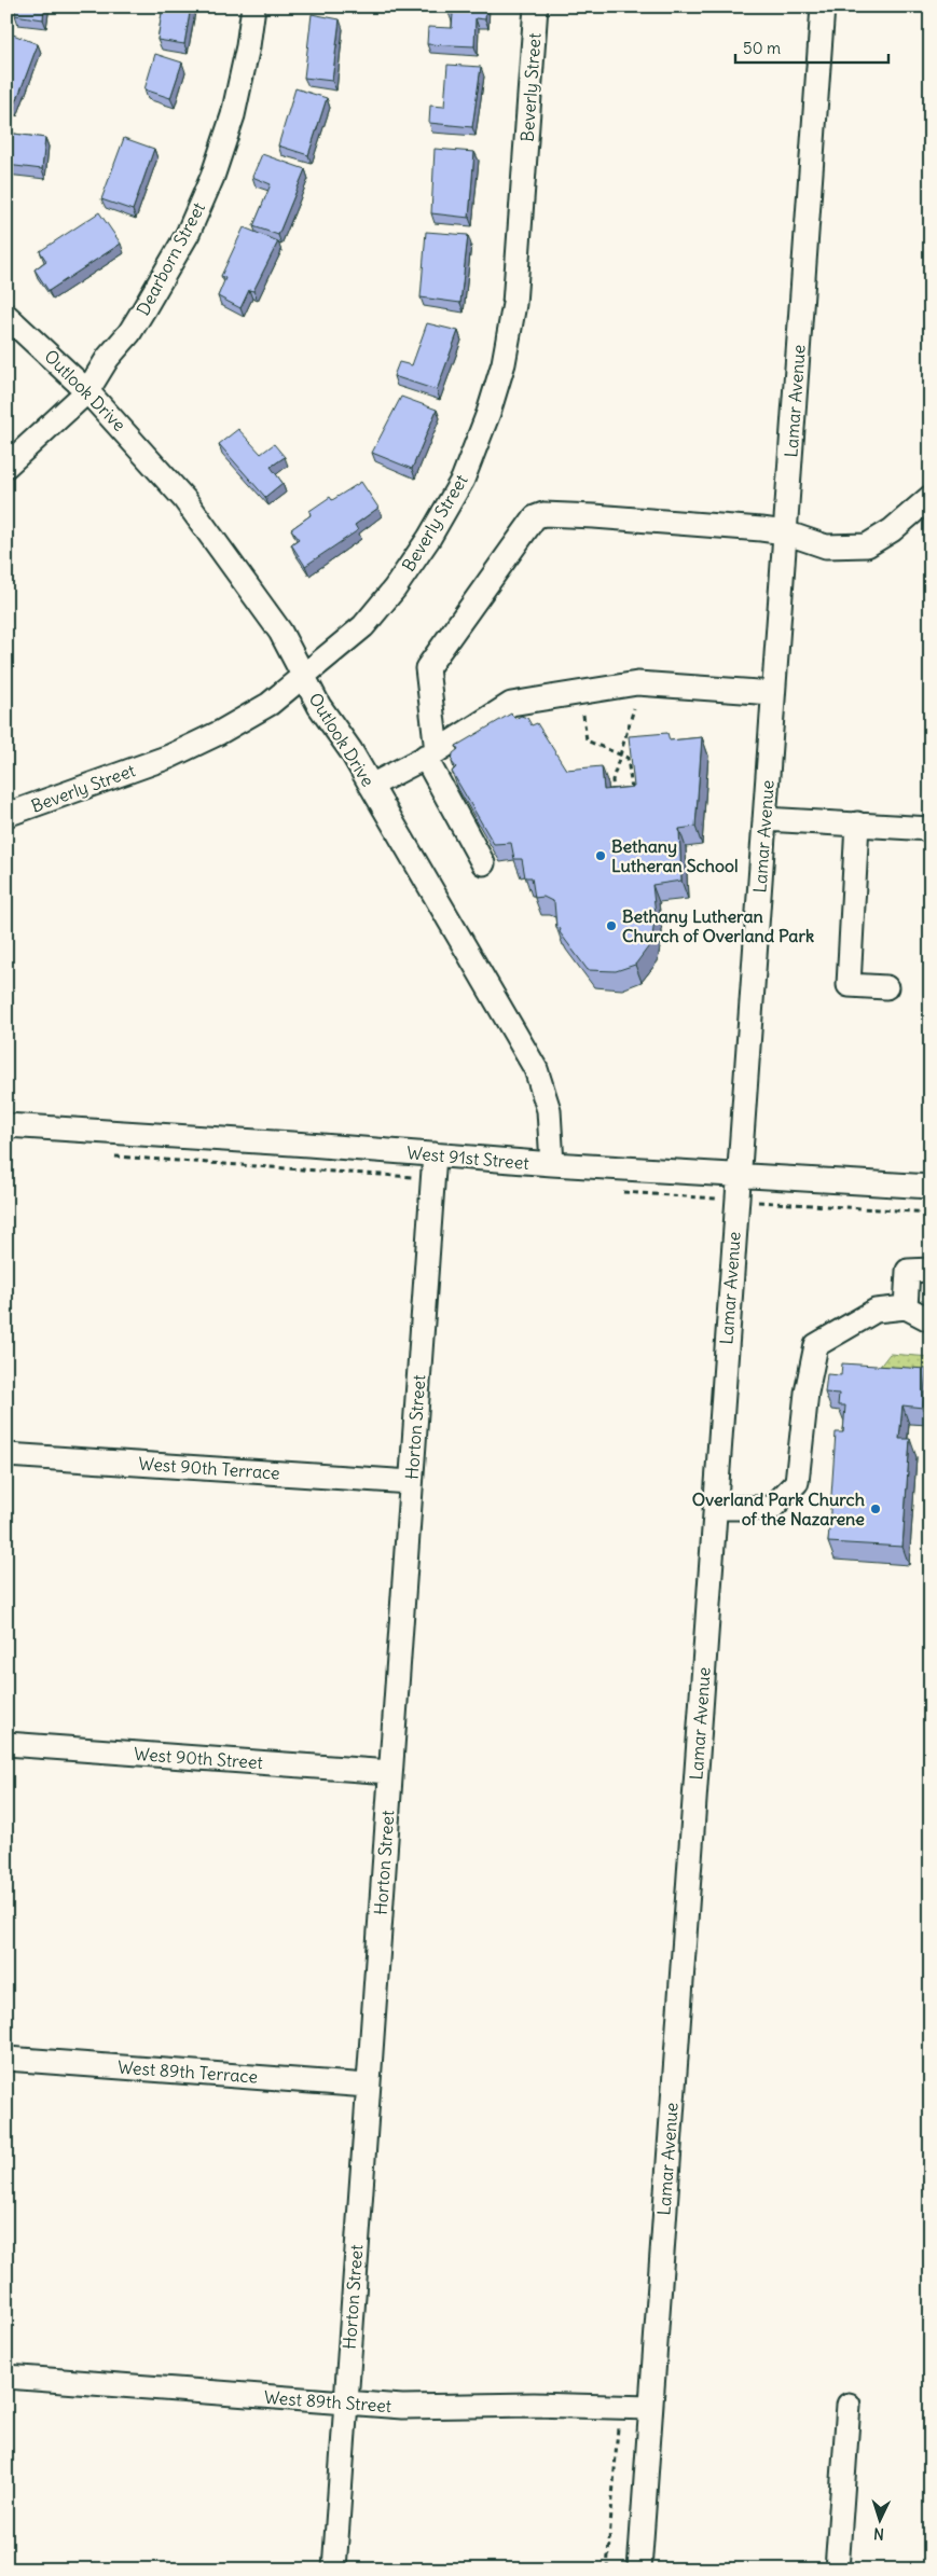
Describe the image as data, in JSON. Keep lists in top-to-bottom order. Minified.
{"streets":{"street":["Beverly Street","Dearborn Street","Outlook Drive","Lamar Avenue","West 91st Street","Horton Street","West 90th Terrace","West 90th Street","West 89th Terrace","West 89th Street"]},"crossings":[["Beverly Street","Outlook Drive"],["Dearborn Street","Outlook Drive"],["Outlook Drive","West 91st Street"],["Lamar Avenue","West 91st Street"],["Lamar Avenue","West 89th Street"],["West 91st Street","Horton Street"],["Horton Street","West 90th Terrace"],["Horton Street","West 90th Street"],["Horton Street","West 89th Terrace"],["Horton Street","West 89th Street"]],"places":["Bethany Lutheran School","Bethany Lutheran Church of Overland Park","Overland Park Church of the Nazarene"],"scale_bar":"50 m","north":"bottom"}
